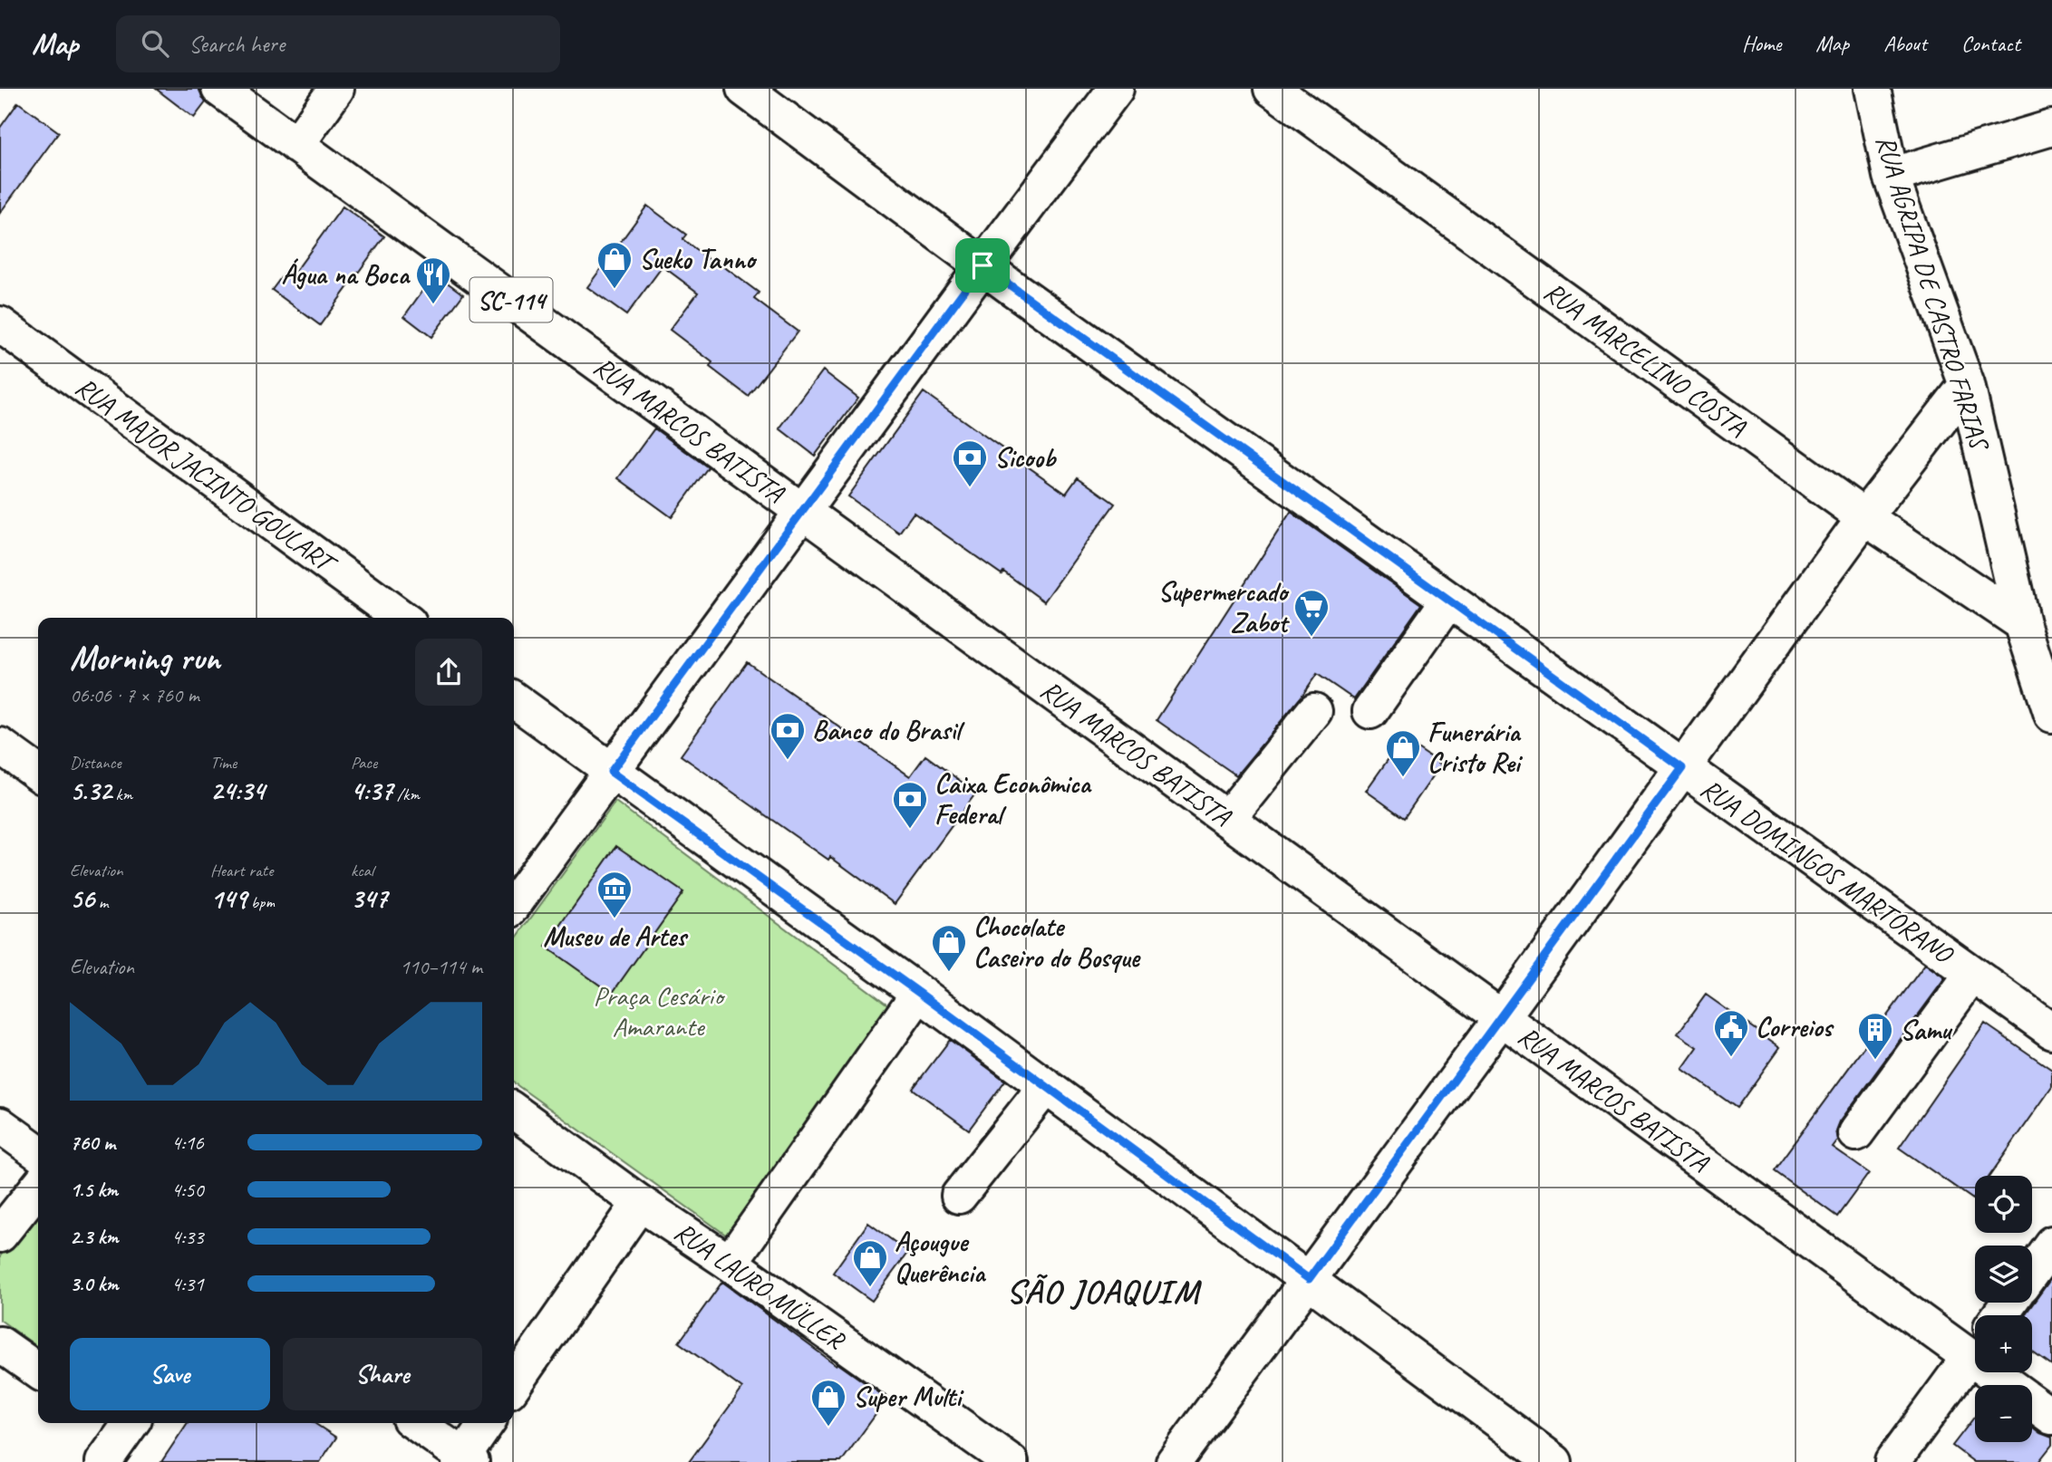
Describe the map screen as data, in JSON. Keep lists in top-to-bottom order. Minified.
{"streets":{"street":["RUA AGRIPA DE CASTRO FARIAS","SC-114","RUA MARCELINO COSTA","RUA MARCOS BATISTA","RUA MAJOR JACINTO GOULART","RUA DOMINGOS MARTORANO","RUA LAURO MÜLLER"]},"crossings":[["RUA AGRIPA DE CASTRO FARIAS","RUA MARCELINO COSTA"]],"districts":["SÃO JOAQUIM"],"parks":["Praça Cesário Amarante"],"places":{"shop":["Sueko Tanno","Funerária Cristo Rei","Chocolate Caseiro do Bosque","Açougue Querência","Super Multi"],"restaurant":["Água na Boca"],"bank":["Sicoob","Banco do Brasil","Caixa Econômica Federal"],"supermarket":["Supermercado Zabot"],"museum":["Museu de Artes"],"public building":["Correios"],"building":["Samu"]},"page":{"header":"Map","search":"Search here","nav":["Home","Map","About","Contact"],"heading":["Morning run","06:06 · 7 × 760 m"],"stats":[["Distance","5.32 km"],["Time","24:34"],["Pace","4:37 /km"],["Elevation","56 m"],["Heart rate","149 bpm"],["kcal","347"]],"chart":["Elevation","110–114 m"],"list":[{"name":"760 m","note":"4:16"},{"name":"1.5 km","note":"4:50"},{"name":"2.3 km","note":"4:33"},{"name":"3.0 km","note":"4:31"}],"map_buttons":["+","−"],"buttons":["Save","Share"]}}
